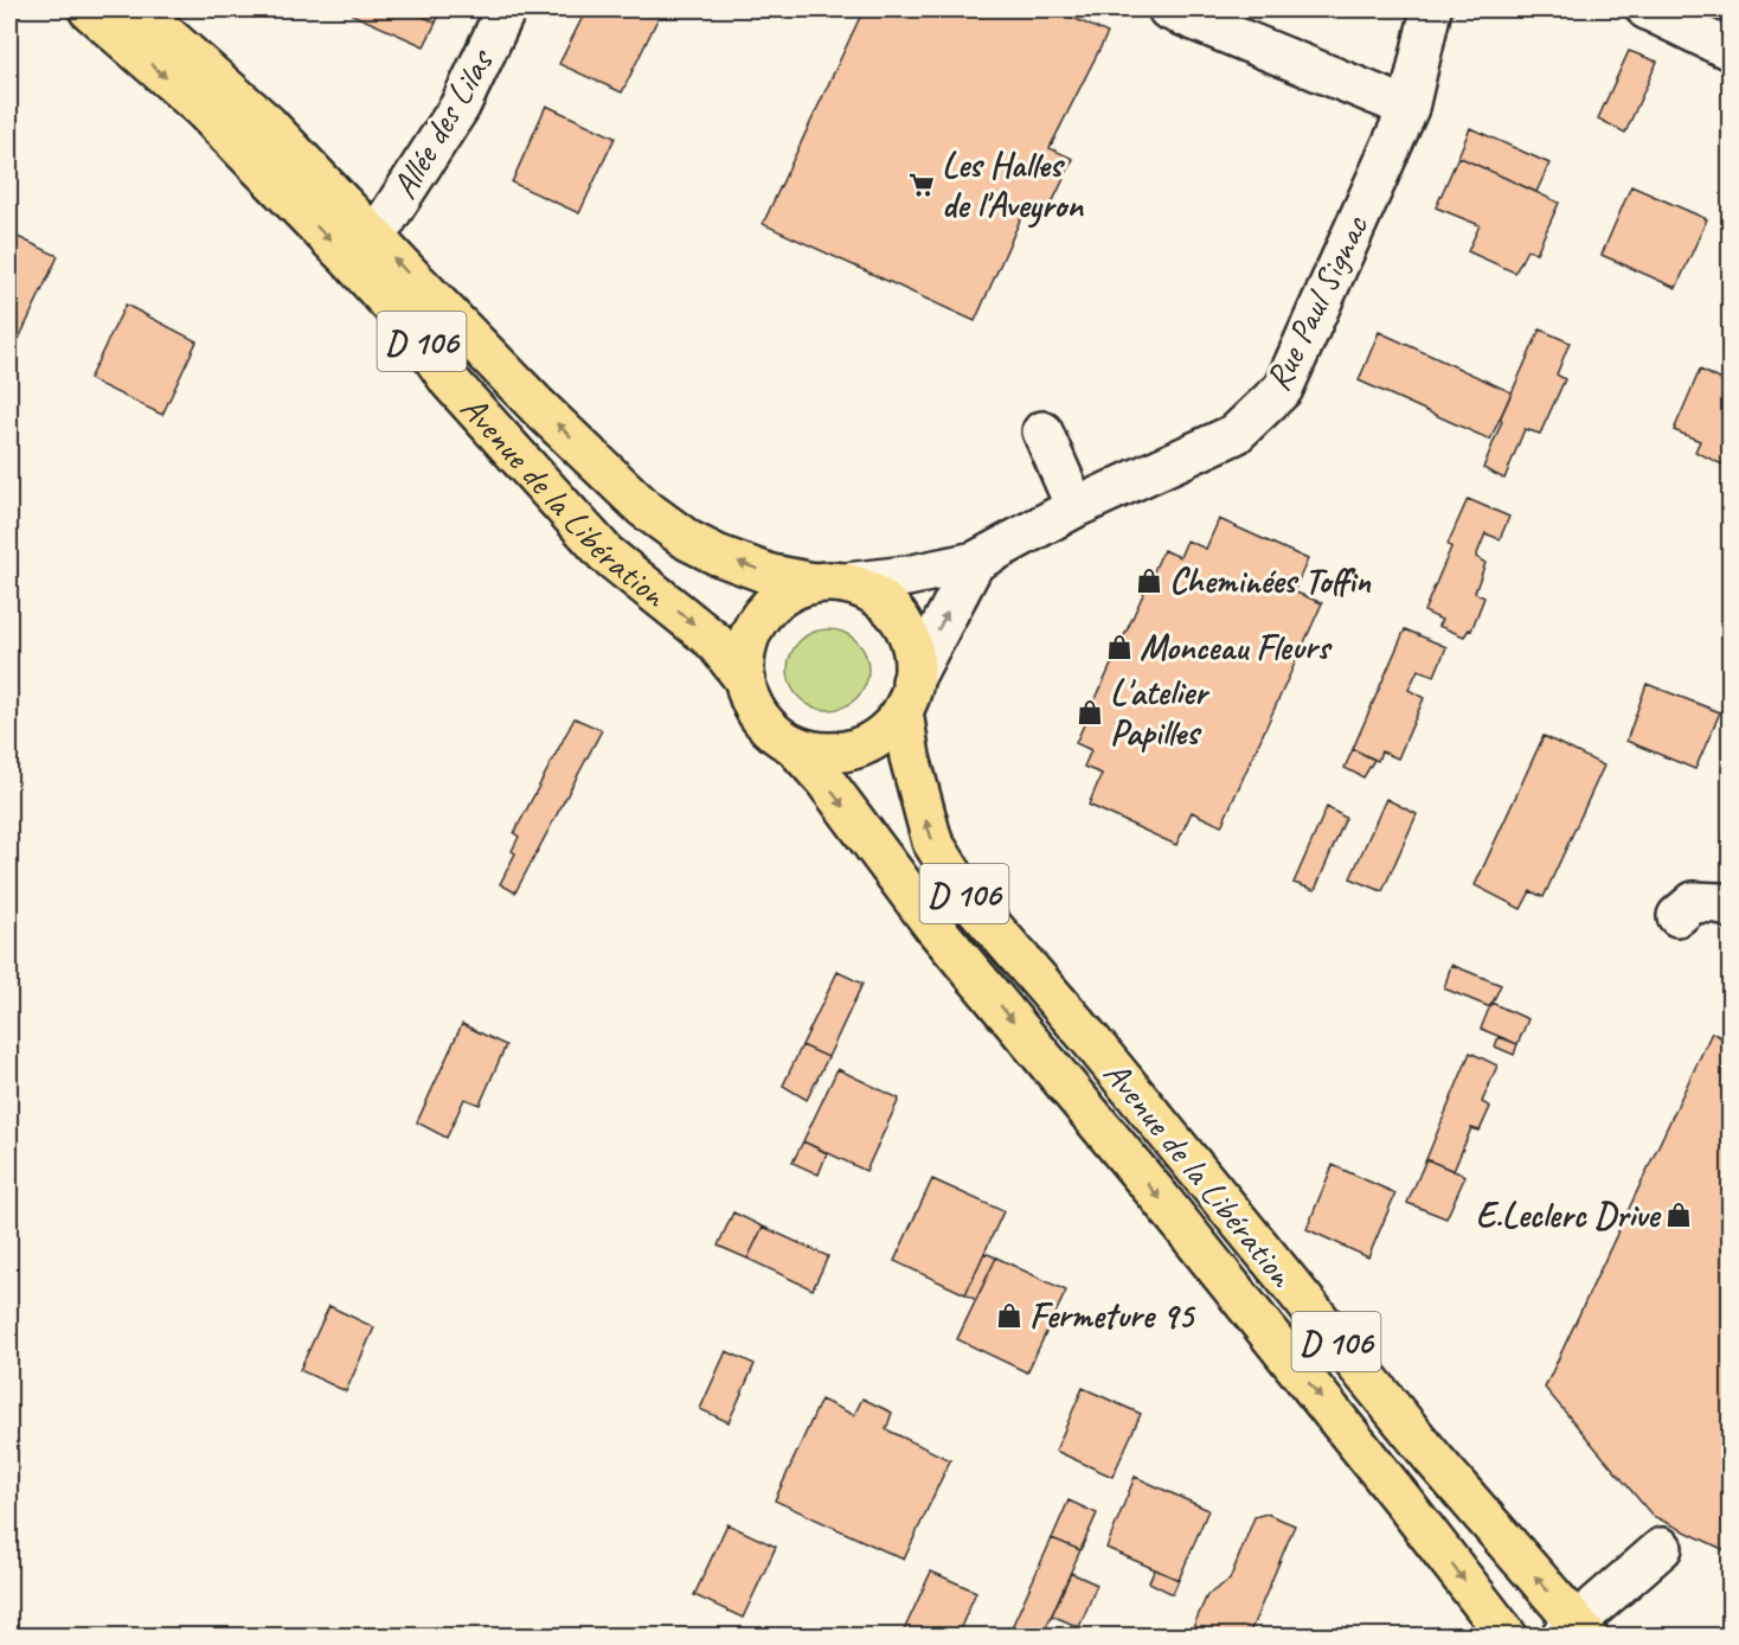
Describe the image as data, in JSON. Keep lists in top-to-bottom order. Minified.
{"streets":{"main road":["D 106","Avenue de la Libération"],"street":["Allée des Lilas","Rue Paul Signac"]},"crossings":[["Allée des Lilas","Avenue de la Libération"],["Rue Paul Signac","Avenue de la Libération"]],"places":{"supermarket":["Les Halles de l'Aveyron"],"shop":["Cheminées Toffin","Monceau Fleurs","L'atelier Papilles","E.Leclerc Drive","Fermeture 95"]}}
